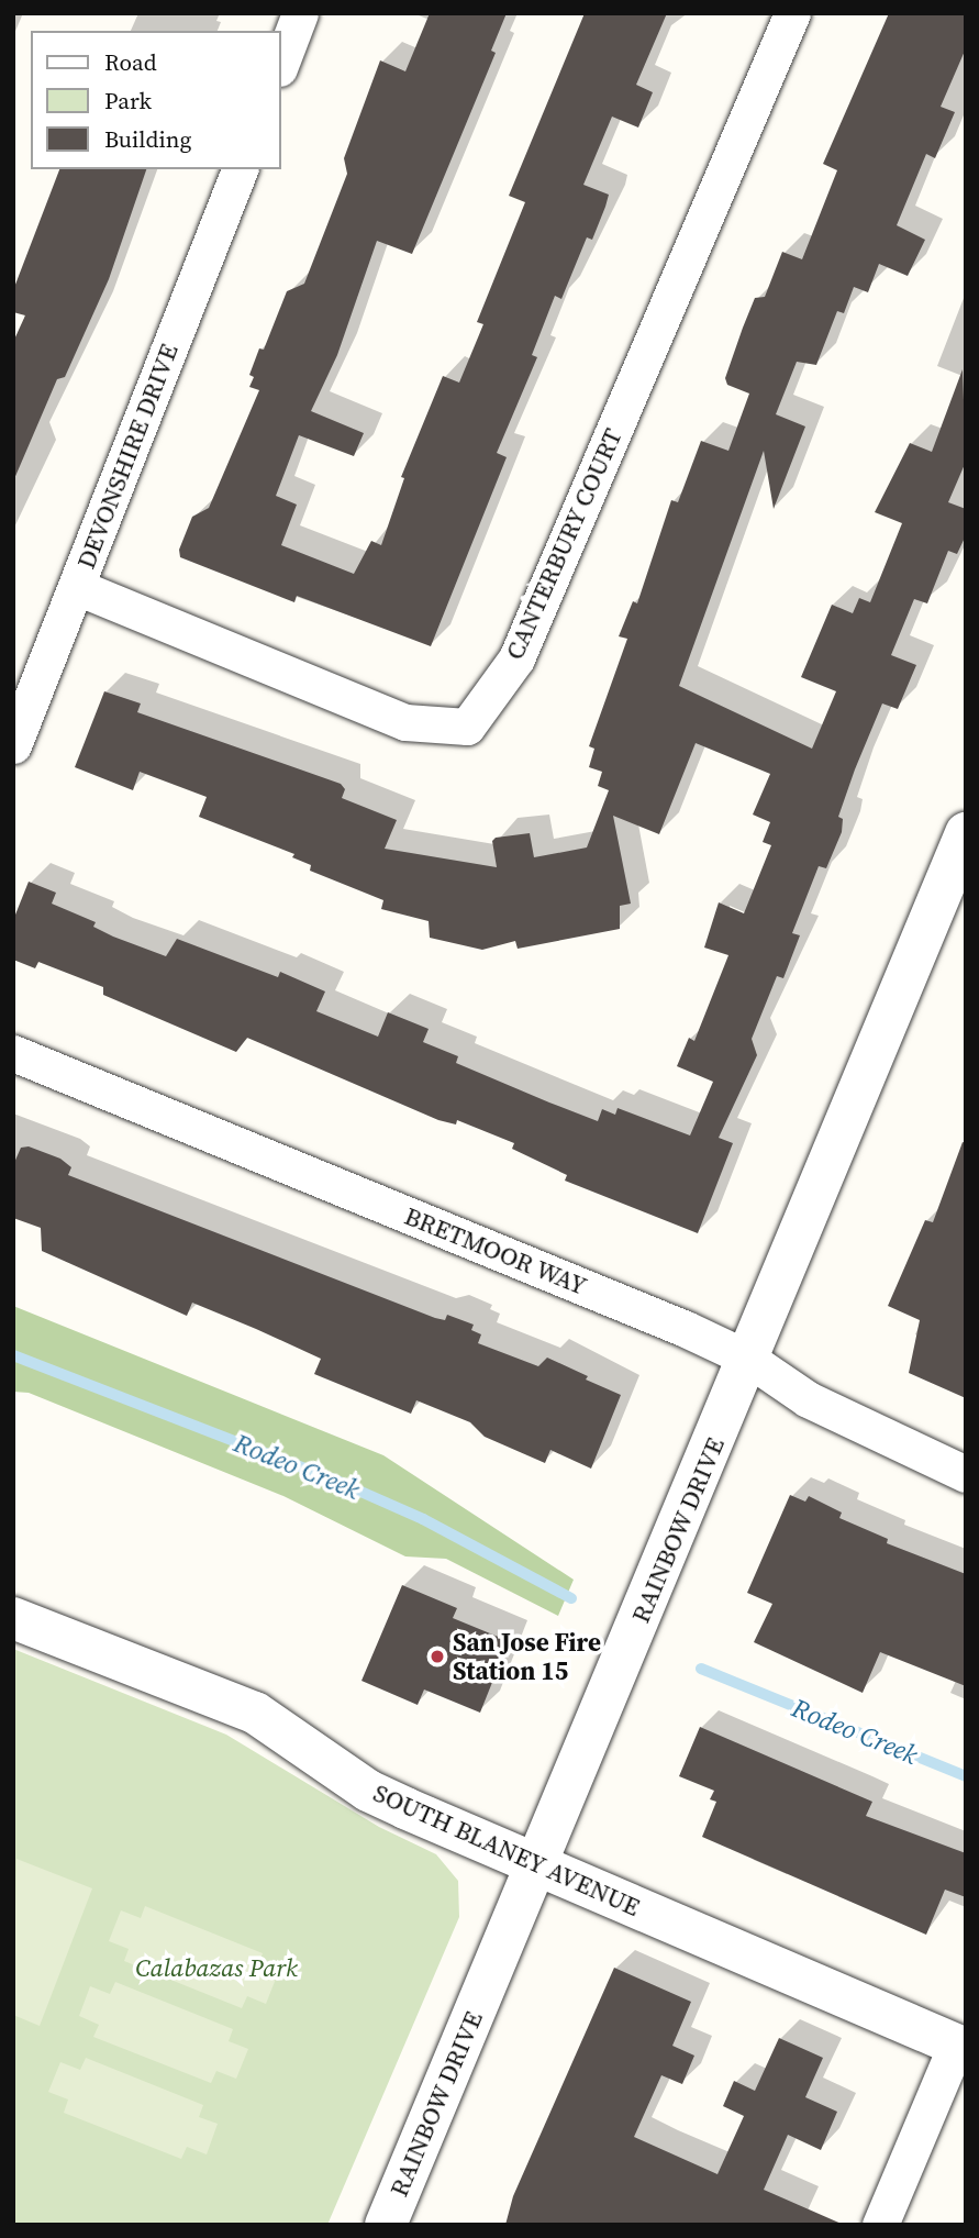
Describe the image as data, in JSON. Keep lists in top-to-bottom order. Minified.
{"streets":{"street":["DEVONSHIRE DRIVE","CANTERBURY COURT","BRETMOOR WAY","RAINBOW DRIVE","SOUTH BLANEY AVENUE"]},"crossings":[["DEVONSHIRE DRIVE","CANTERBURY COURT"],["BRETMOOR WAY","RAINBOW DRIVE"],["RAINBOW DRIVE","SOUTH BLANEY AVENUE"]],"water":["Rodeo Creek"],"parks":["Calabazas Park"],"places":["San Jose Fire Station 15"],"legend":["Road","Park","Building"]}
